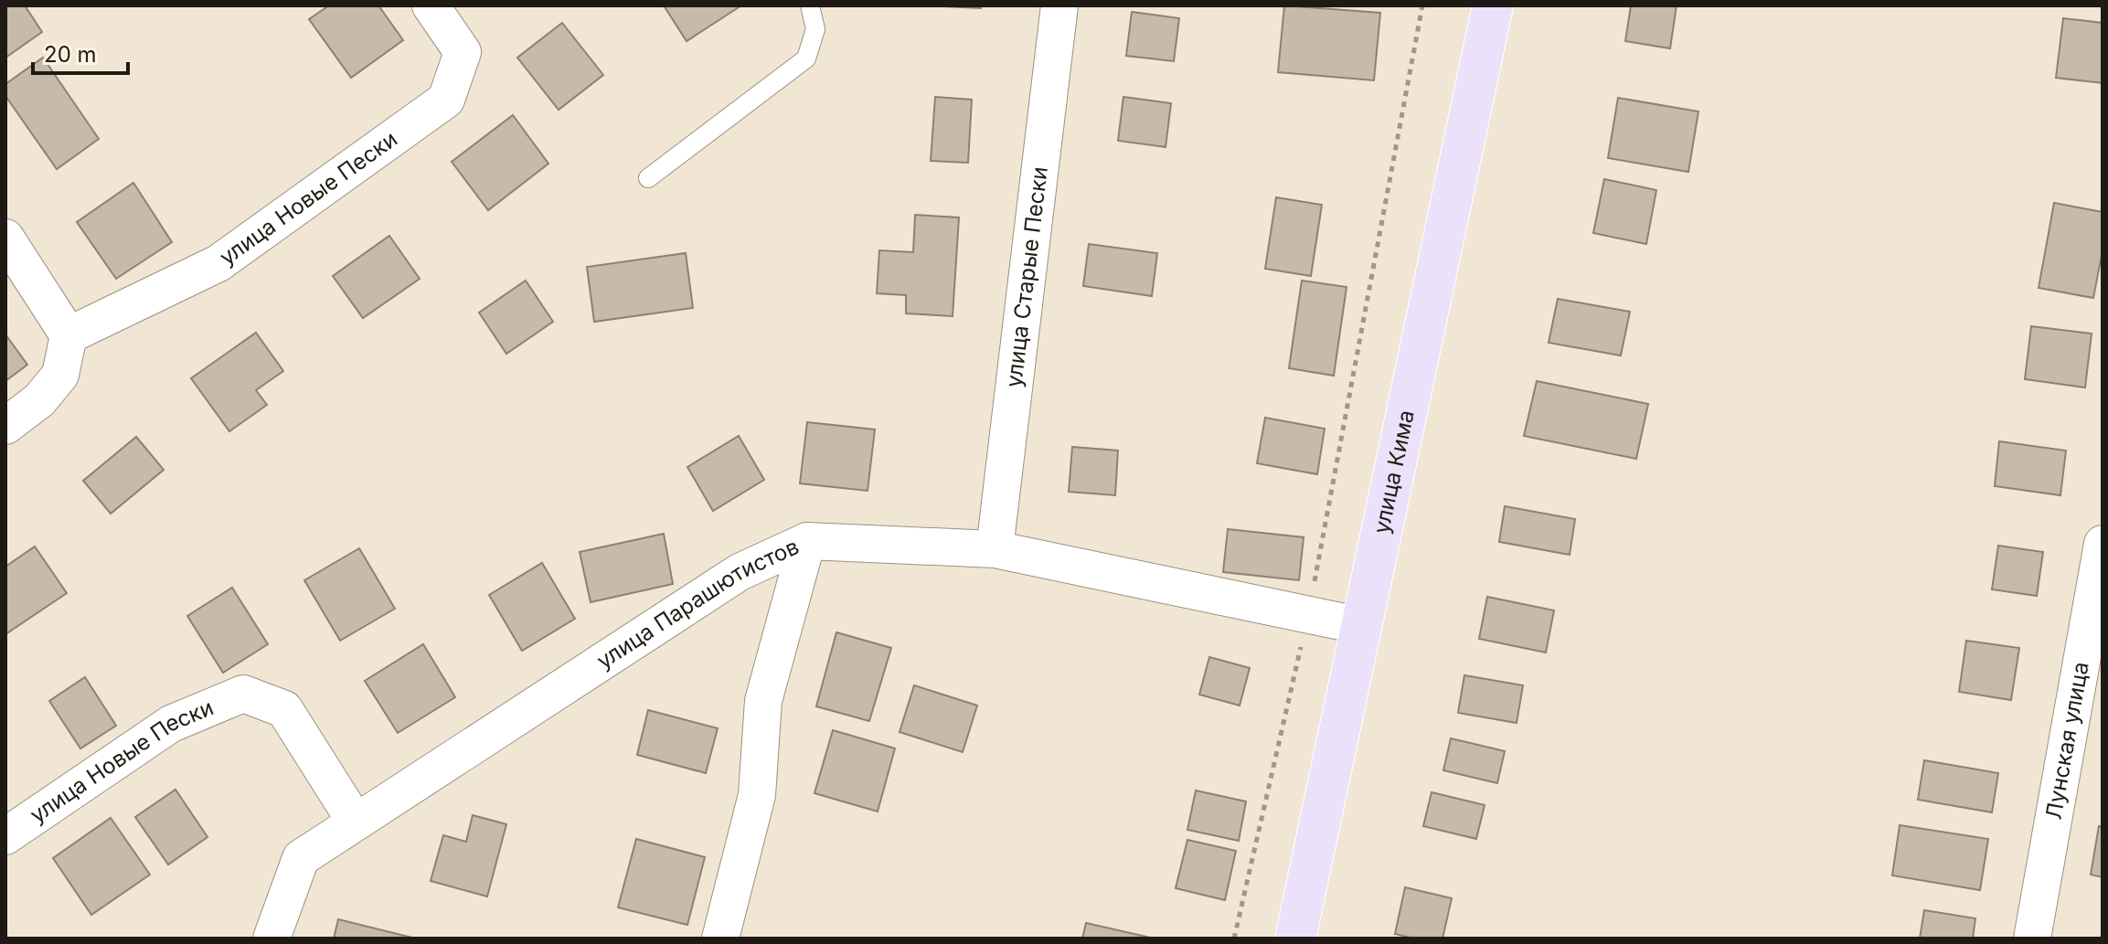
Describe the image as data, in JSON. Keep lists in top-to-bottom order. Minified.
{"streets":{"main road":["улица Кима"],"street":["улица Новые Пески","улица Старые Пески","улица Парашютистов","Лунская улица"]},"crossings":[["улица Новые Пески","улица Парашютистов"],["улица Старые Пески","улица Парашютистов"],["улица Кима","улица Парашютистов"]],"scale_bar":"20 m"}
